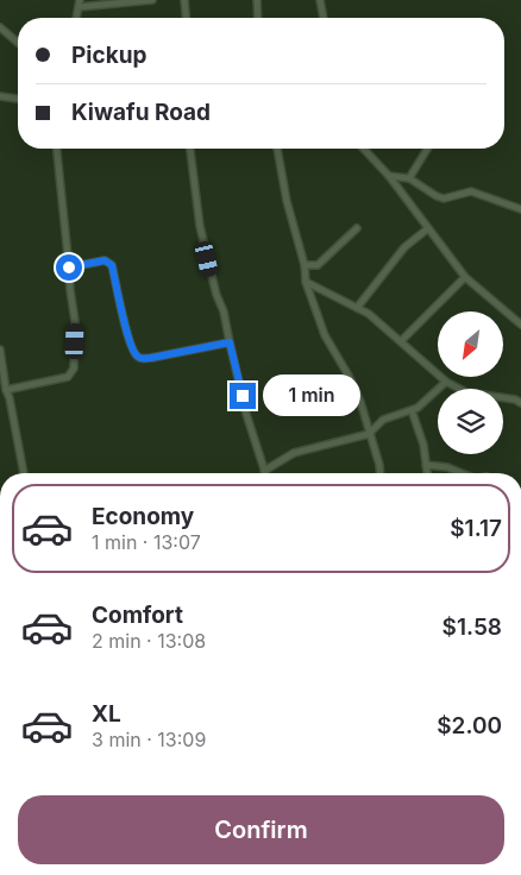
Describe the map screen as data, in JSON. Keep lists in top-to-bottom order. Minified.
{"north":"bottom left","page":{"banner":["Pickup","Kiwafu Road"],"bubble":"1 min","list":[{"name":"Economy","note":"1 min · 13:07","value":"$1.17"},{"name":"Comfort","note":"2 min · 13:08","value":"$1.58"},{"name":"XL","note":"3 min · 13:09","value":"$2.00"}],"buttons":"Confirm"}}
